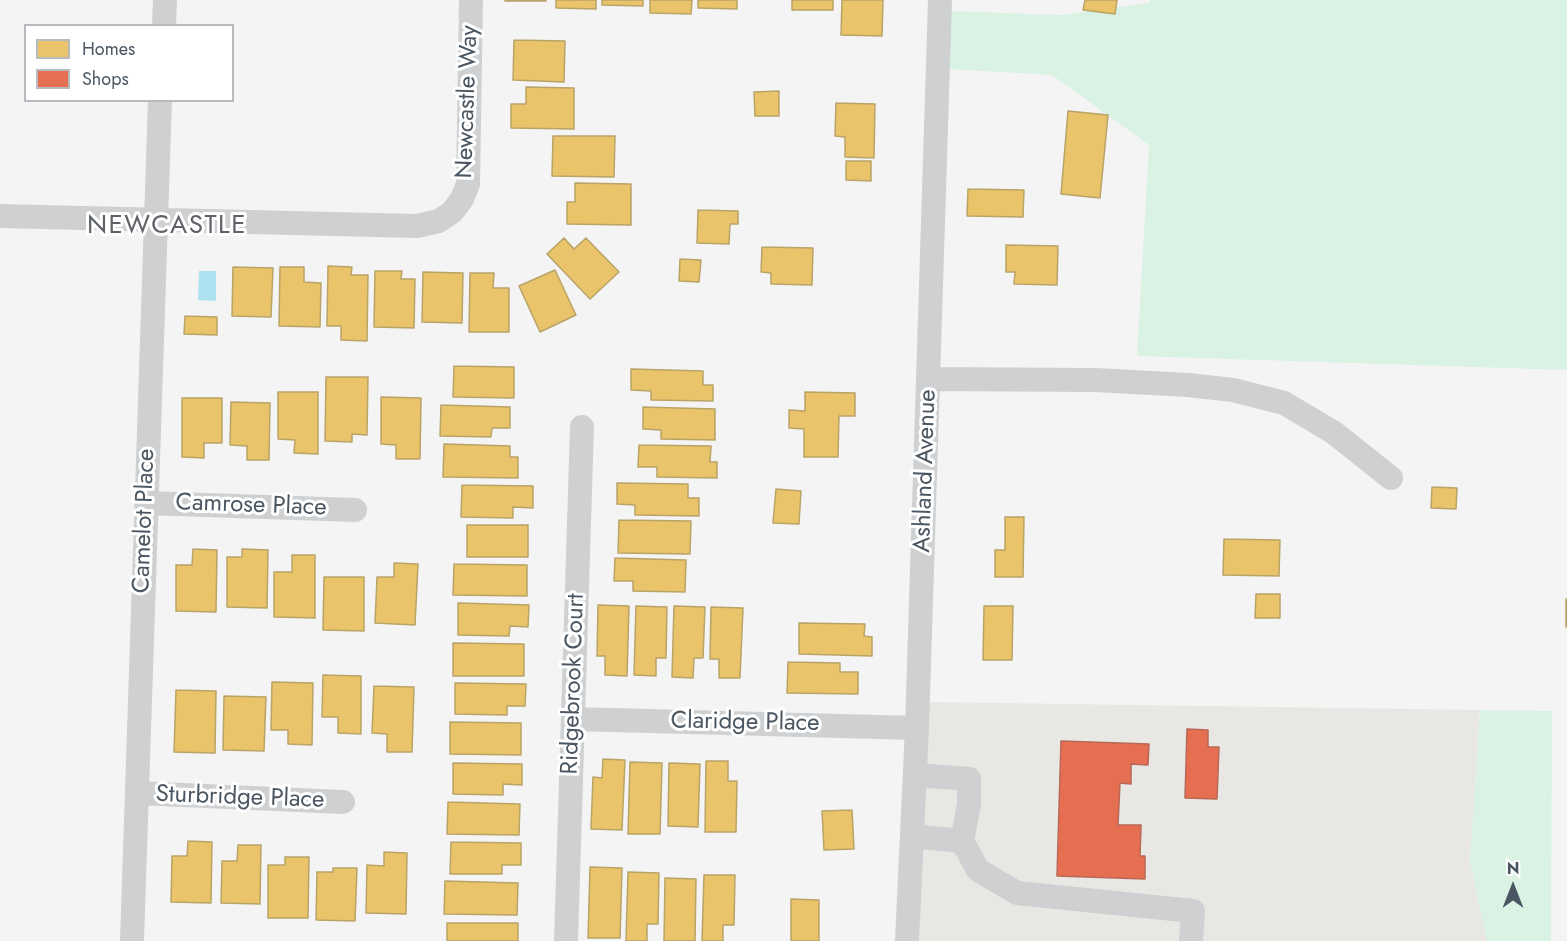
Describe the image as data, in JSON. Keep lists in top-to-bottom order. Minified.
{"streets":{"street":["Newcastle Way","Ashland Avenue","Camrose Place","Camelot Place","Ridgebrook Court","Claridge Place","Sturbridge Place"]},"crossings":[["Newcastle Way","Camelot Place"],["Ashland Avenue","Claridge Place"],["Camrose Place","Camelot Place"],["Camelot Place","Sturbridge Place"],["Ridgebrook Court","Claridge Place"]],"districts":["NEWCASTLE"],"legend":["Homes","Shops"],"north":"top"}
